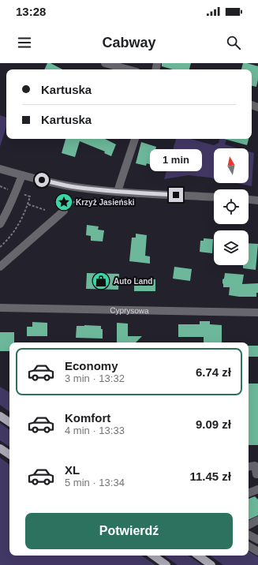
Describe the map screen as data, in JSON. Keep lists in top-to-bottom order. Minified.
{"streets":{"street":["Cyprysowa"]},"places":{"place":["Krzyż Jasieński"],"shop":["Auto Land"]},"north":"top","page":{"status":"13:28","header":"Cabway","banner":["Kartuska","Kartuska"],"bubble":"1 min","list":[{"name":"Economy","note":"3 min · 13:32","value":"6.74 zł"},{"name":"Komfort","note":"4 min · 13:33","value":"9.09 zł"},{"name":"XL","note":"5 min · 13:34","value":"11.45 zł"}],"buttons":"Potwierdź"}}
